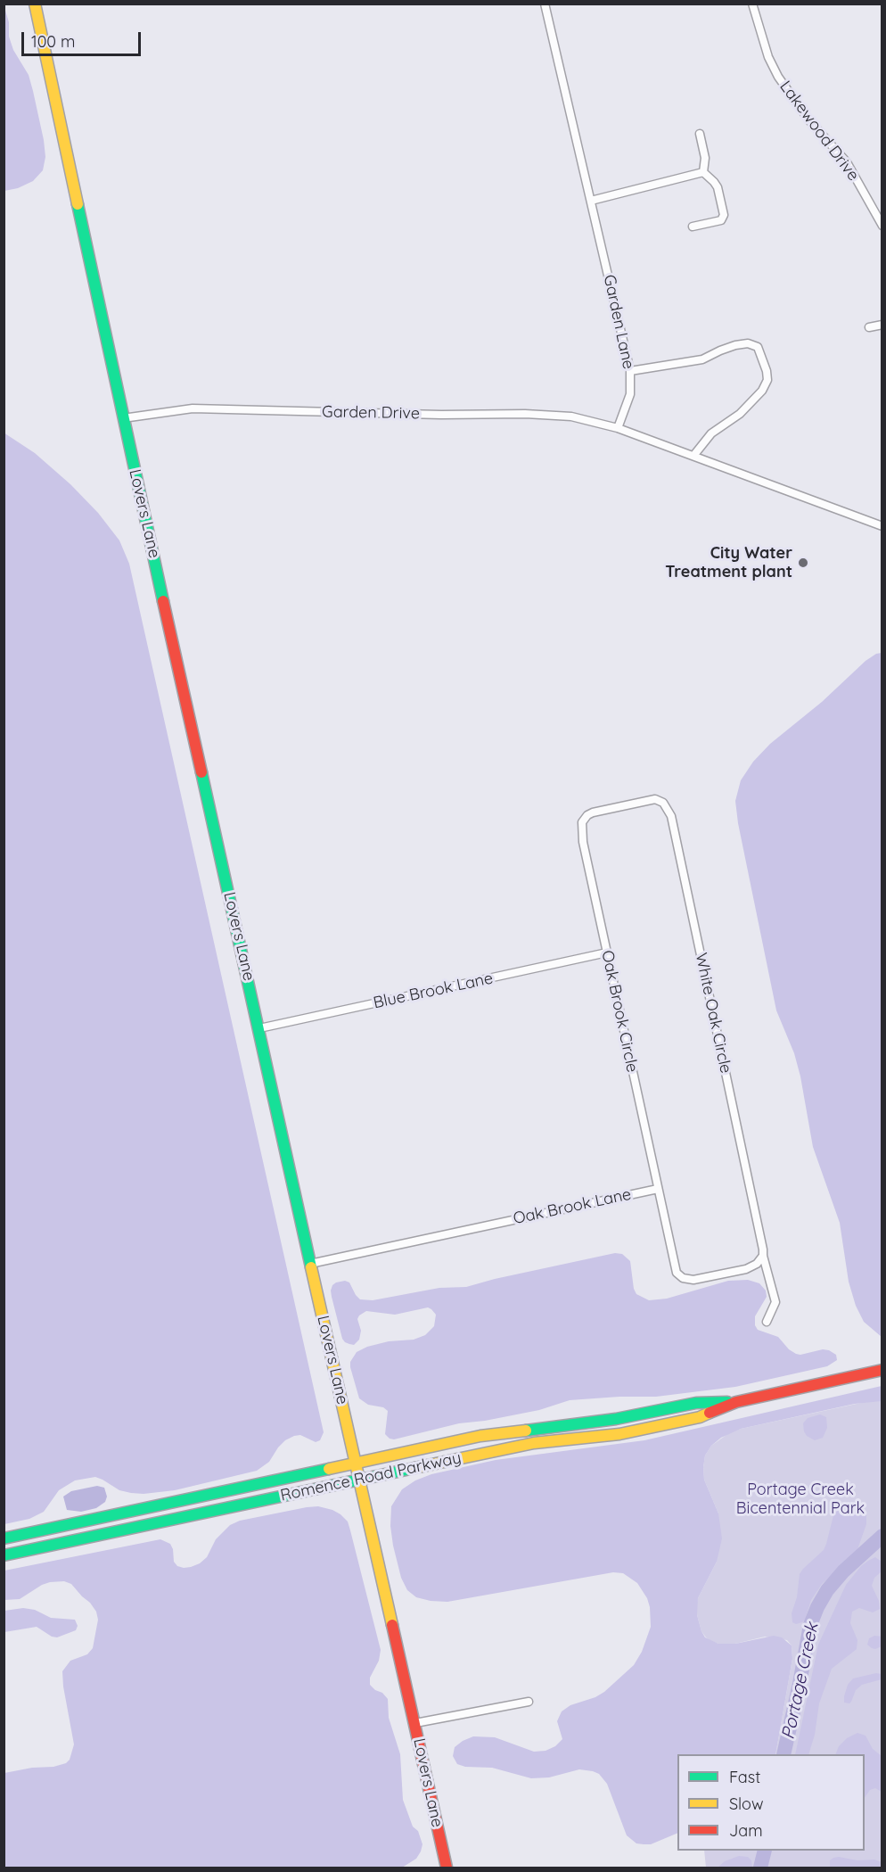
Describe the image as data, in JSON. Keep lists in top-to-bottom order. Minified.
{"streets":{"street":["Lakewood Drive","Garden Lane","Garden Drive","Lovers Lane","Blue Brook Lane","Oak Brook Circle","White Oak Circle","Oak Brook Lane","Romence Road Parkway"]},"crossings":[["Garden Lane","Garden Drive"],["Garden Drive","Lovers Lane"],["Lovers Lane","Blue Brook Lane"],["Lovers Lane","Oak Brook Lane"],["Lovers Lane","Romence Road Parkway"],["Blue Brook Lane","Oak Brook Circle"],["Oak Brook Circle","White Oak Circle"],["Oak Brook Circle","Oak Brook Lane"]],"water":["Portage Creek"],"parks":["Portage Creek Bicentennial Park"],"places":["City Water Treatment plant"],"legend":["Fast","Slow","Jam"],"scale_bar":"100 m"}
